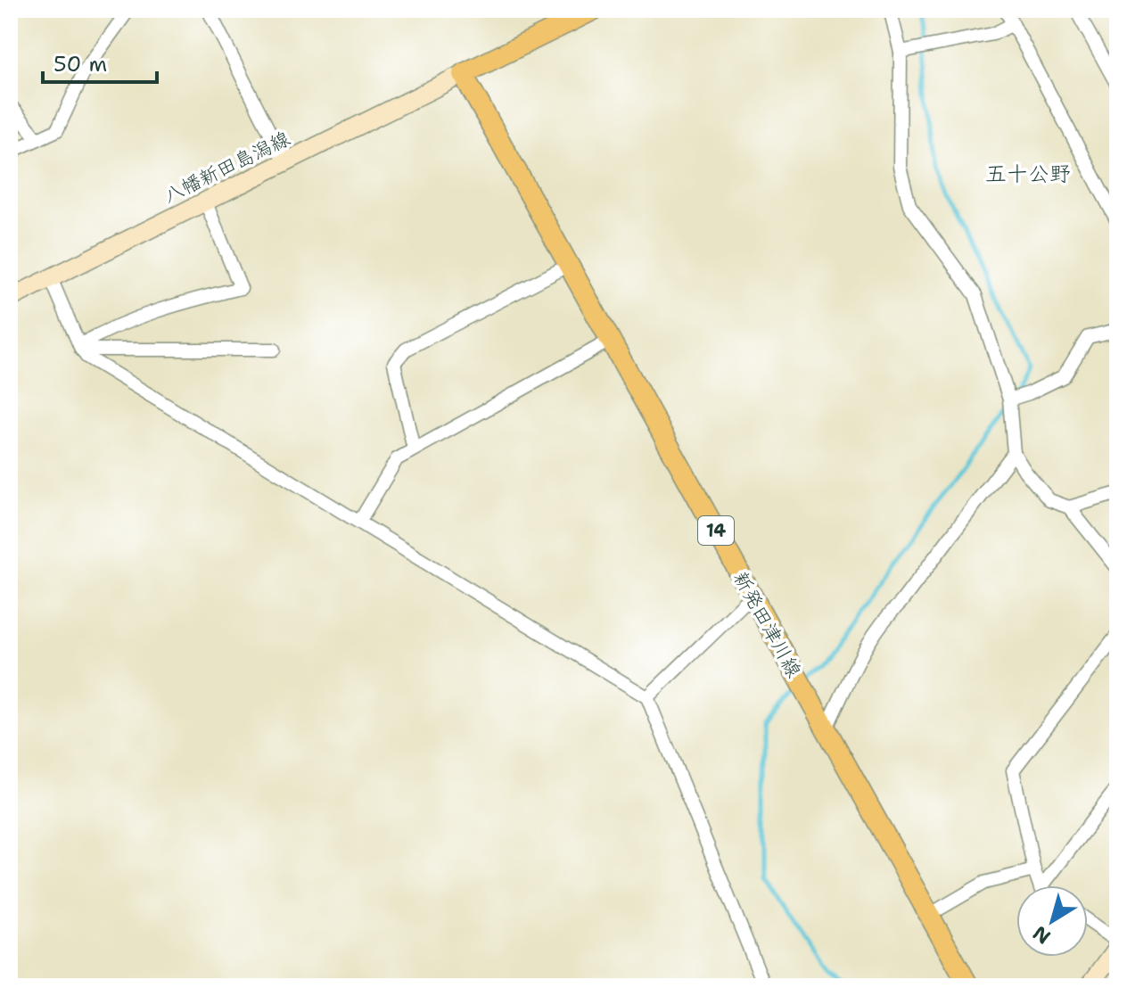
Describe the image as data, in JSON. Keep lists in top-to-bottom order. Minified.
{"streets":{"main road":["八幡新田島潟線","14","新発田津川線"]},"crossings":[["八幡新田島潟線","新発田津川線"]],"districts":["五十公野"],"scale_bar":"50 m","north":"bottom left"}
